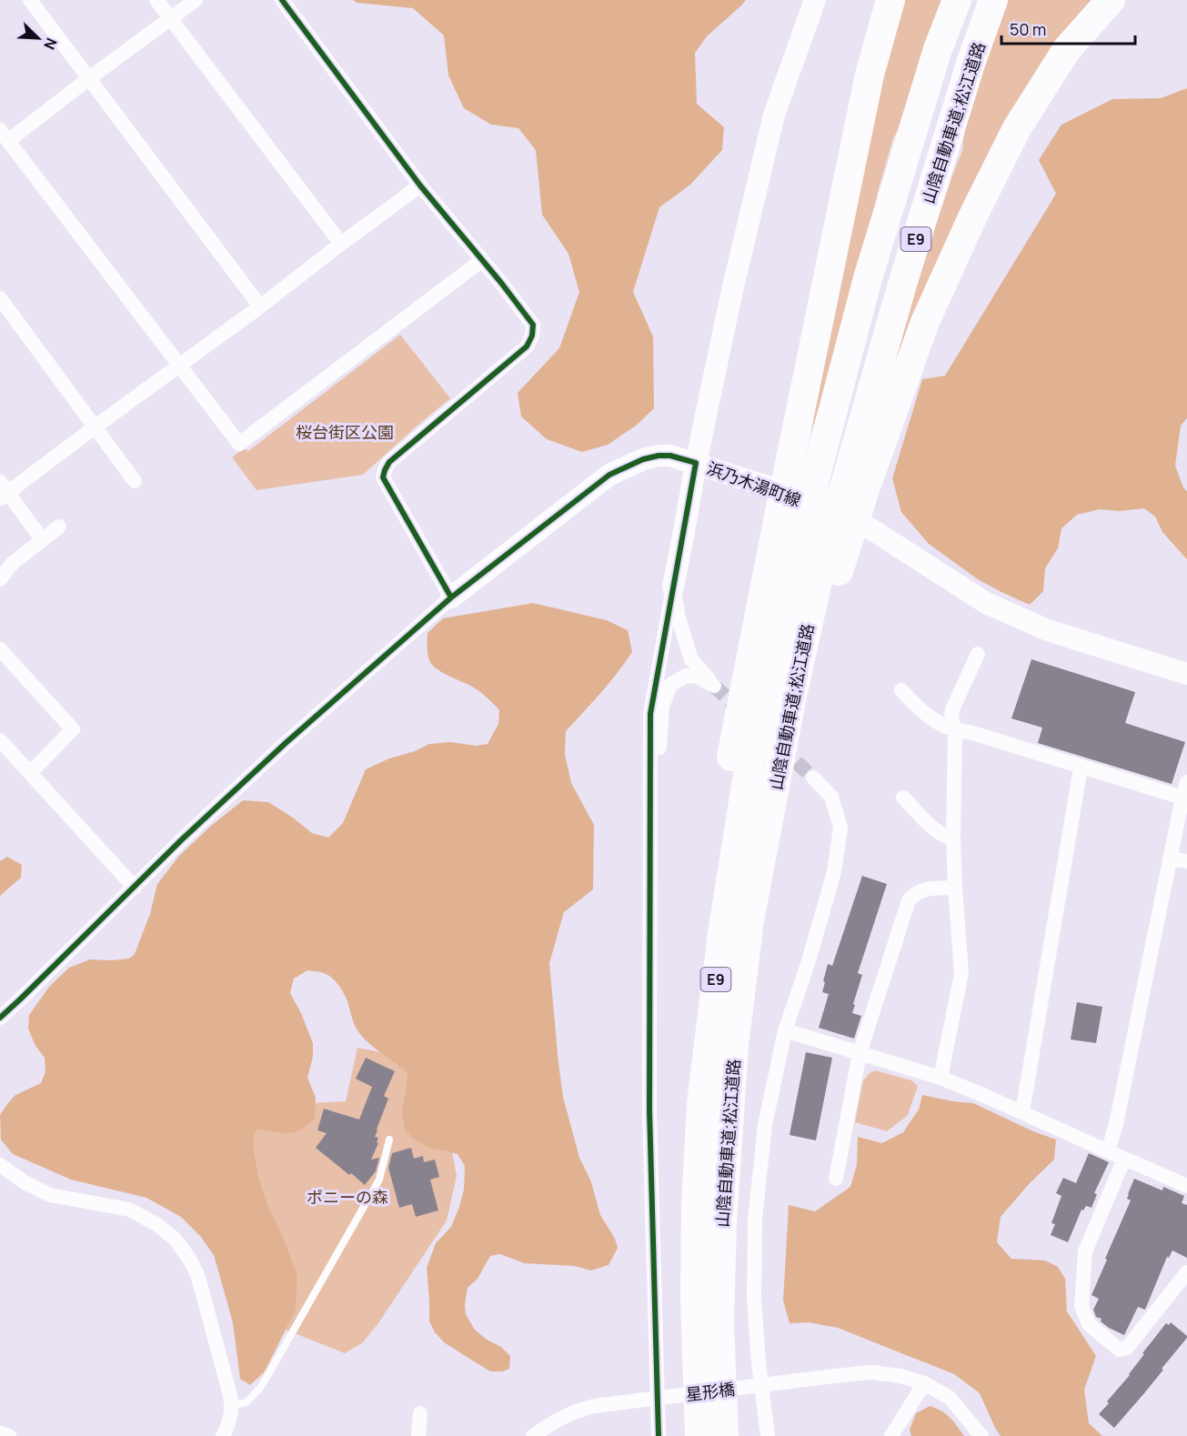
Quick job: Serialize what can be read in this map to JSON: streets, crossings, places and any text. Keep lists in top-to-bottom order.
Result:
{
  "streets": {
    "highway": ["山陰自動車道;松江道路", "E9"],
    "main road": ["浜乃木湯町線"],
    "street": ["星形橋"]
  },
  "parks": ["桜台街区公園", "ポニーの森"],
  "scale_bar": "50 m",
  "north": "bottom right"
}
